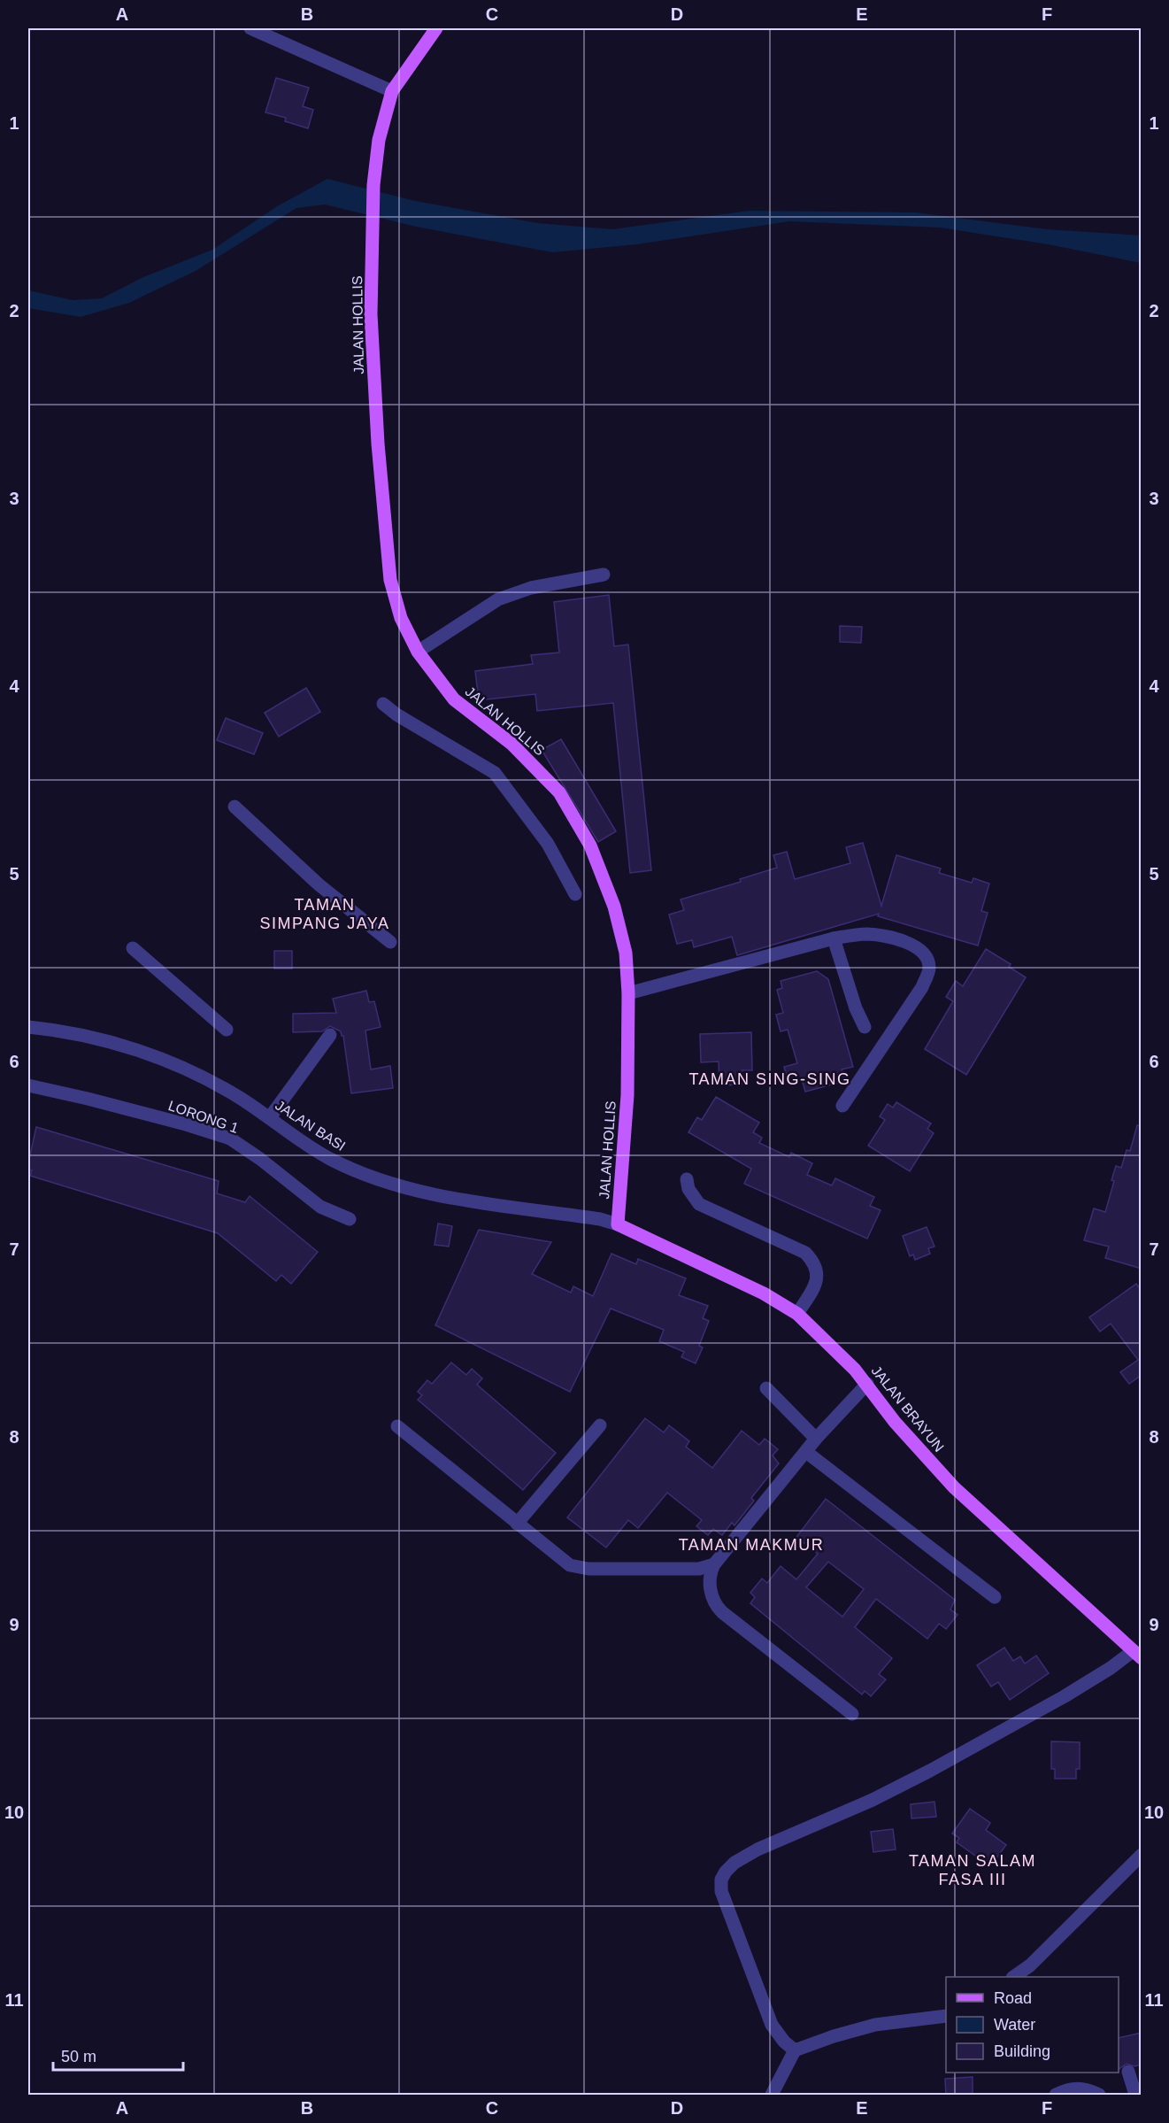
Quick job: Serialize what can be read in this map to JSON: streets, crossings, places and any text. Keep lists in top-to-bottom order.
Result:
{
  "streets": {
    "main road": ["JALAN HOLLIS", "JALAN BRAYUN"],
    "street": ["LORONG 1", "JALAN BASI"]
  },
  "crossings": [
    ["JALAN HOLLIS", "JALAN BASI"],
    ["JALAN HOLLIS", "JALAN BRAYUN"],
    ["JALAN BASI", "JALAN BRAYUN"]
  ],
  "districts": [
    "TAMAN SIMPANG JAYA",
    "TAMAN SING-SING",
    "TAMAN MAKMUR",
    "TAMAN SALAM FASA III"
  ],
  "legend": ["Road", "Water", "Building"],
  "scale_bar": "50 m",
  "grid": {
    "columns": [
      "A",
      "B",
      "C",
      "D",
      "E",
      "F"
    ],
    "rows": [
      "1",
      "2",
      "3",
      "4",
      "5",
      "6",
      "7",
      "8",
      "9",
      "10",
      "11"
    ]
  }
}
